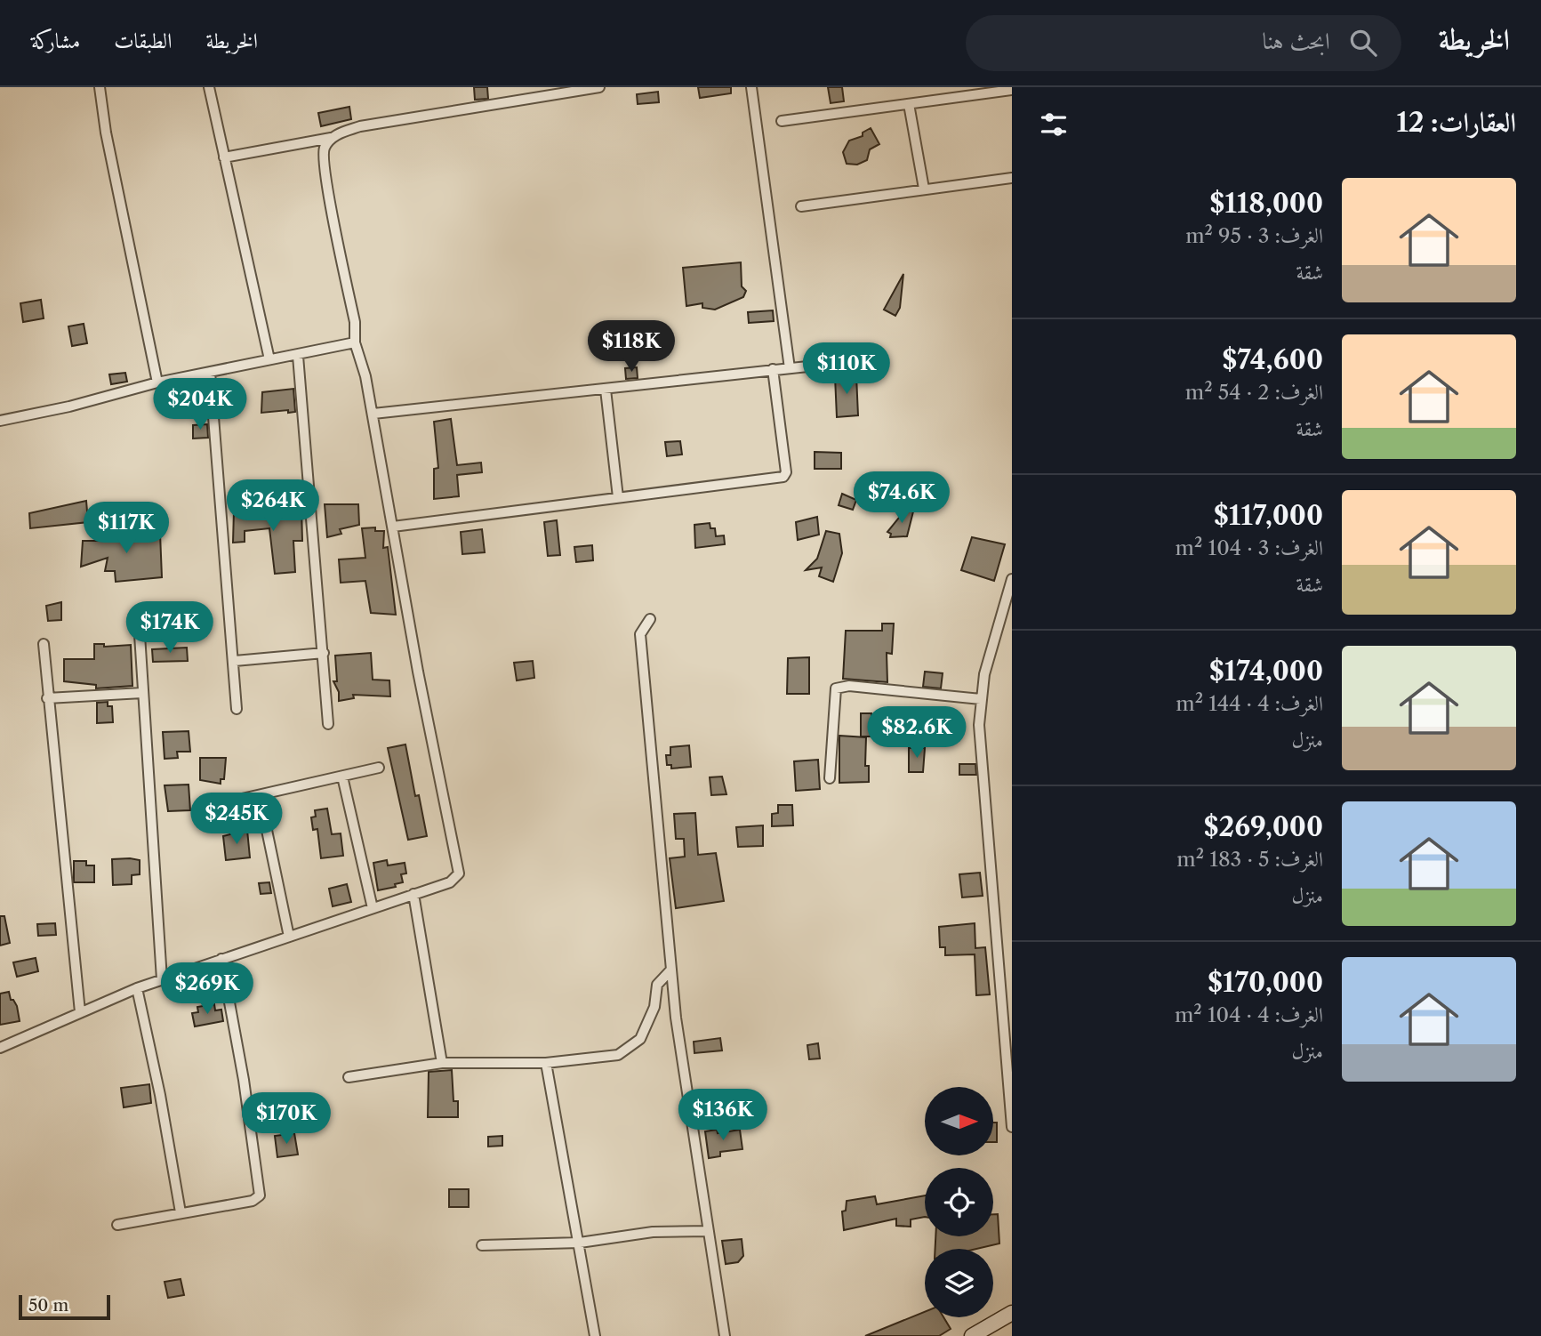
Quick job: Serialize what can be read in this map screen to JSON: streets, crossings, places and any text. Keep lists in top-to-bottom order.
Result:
{
  "scale_bar": "50 m",
  "north": "right",
  "page": {
    "header": "الخريطة",
    "search": "ابحث هنا",
    "nav": ["الخريطة", "الطبقات", "مشاركة"],
    "heading": "العقارات: 12",
    "list": [
      {
        "name": "$118,000",
        "note": "الغرف: 3 · 95 m² · شقة"
      },
      {
        "name": "$74,600",
        "note": "الغرف: 2 · 54 m² · شقة"
      },
      {
        "name": "$117,000",
        "note": "الغرف: 3 · 104 m² · شقة"
      },
      {
        "name": "$174,000",
        "note": "الغرف: 4 · 144 m² · منزل"
      },
      {
        "name": "$269,000",
        "note": "الغرف: 5 · 183 m² · منزل"
      },
      {
        "name": "$170,000",
        "note": "الغرف: 4 · 104 m² · منزل"
      }
    ],
    "price": [
      "$118K",
      "$110K",
      "$204K",
      "$74.6K",
      "$264K",
      "$117K",
      "$174K",
      "$82.6K",
      "$245K",
      "$269K",
      "$136K",
      "$170K"
    ],
    "scale": "50 m"
  }
}
